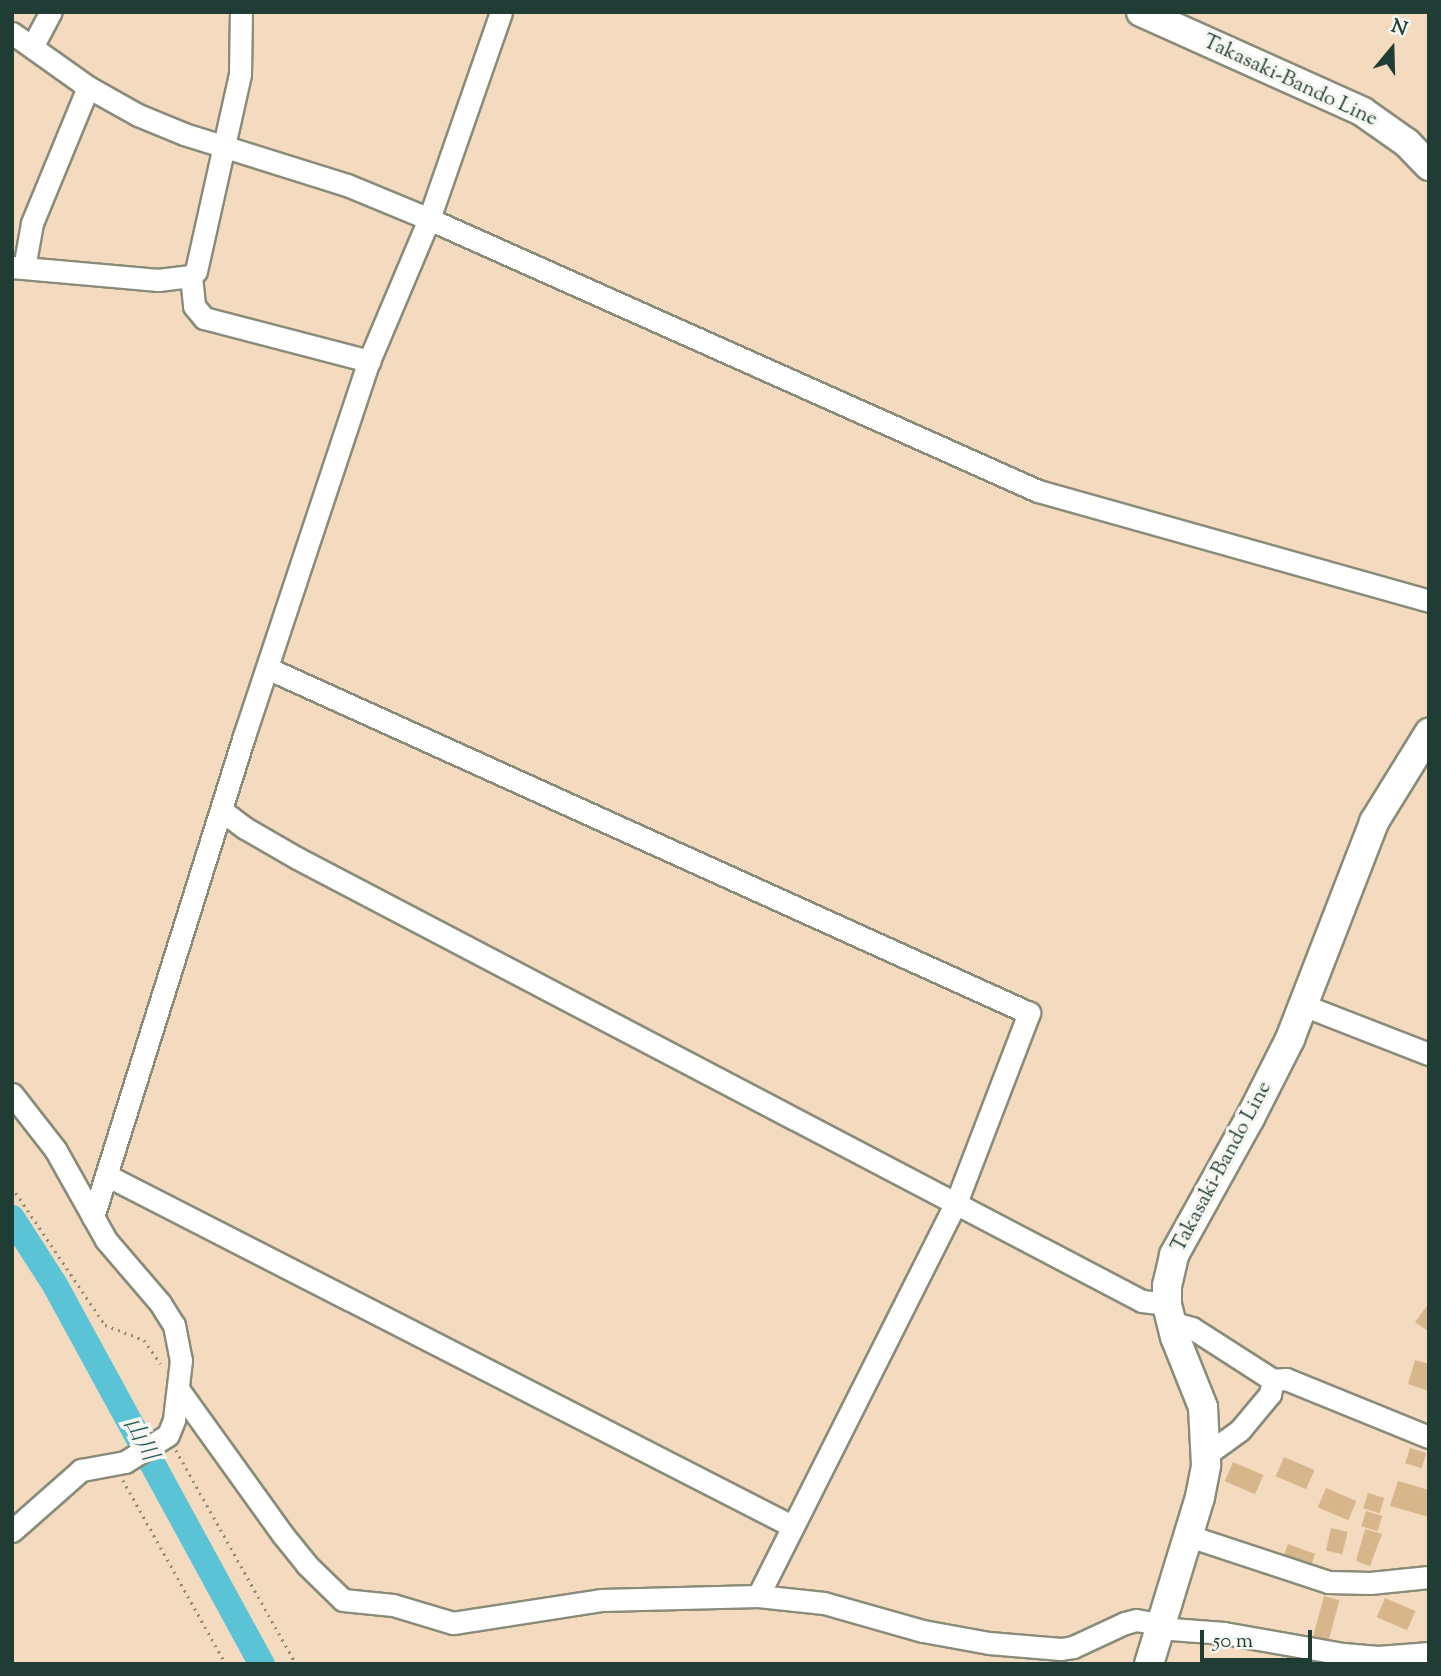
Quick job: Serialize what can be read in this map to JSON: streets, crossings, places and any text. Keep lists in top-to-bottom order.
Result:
{
  "streets": {
    "main road": ["Takasaki-Bando Line"]
  },
  "water": ["山川"],
  "scale_bar": "50 m",
  "north": "top"
}
